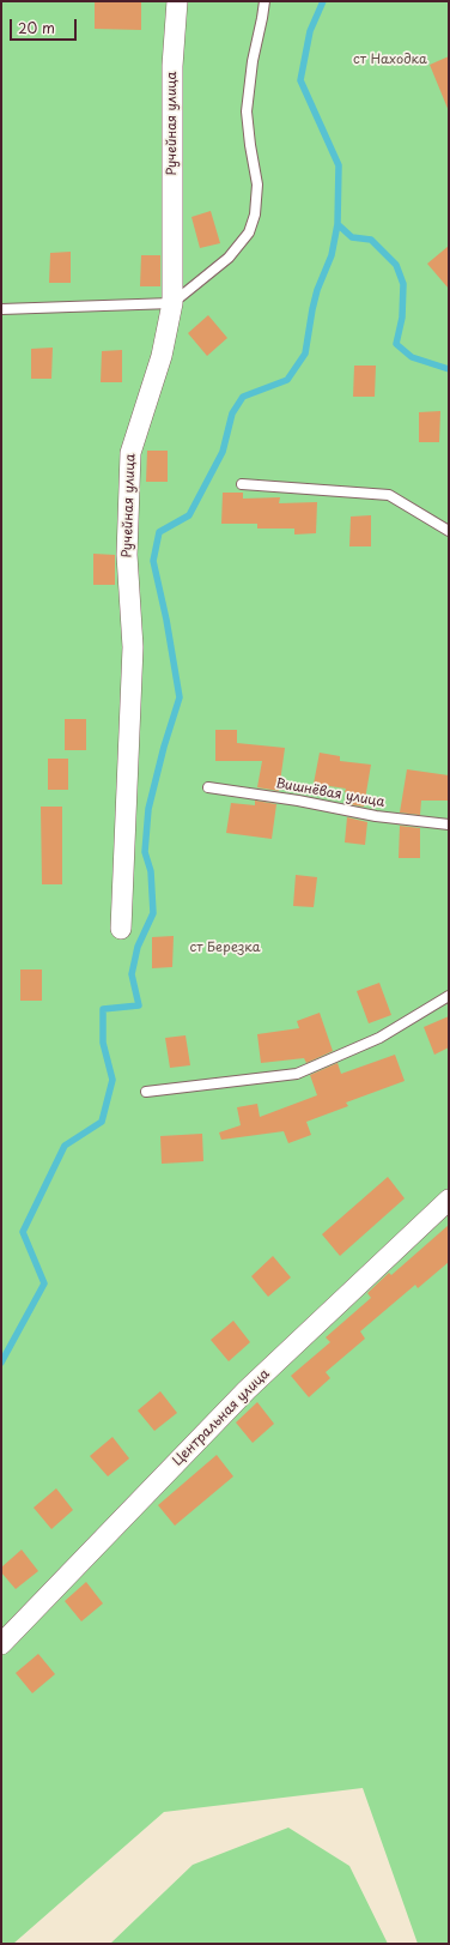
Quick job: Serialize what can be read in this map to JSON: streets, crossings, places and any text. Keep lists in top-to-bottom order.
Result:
{
  "streets": {
    "street": ["Ручейная улица", "Центральная улица"],
    "lane": ["Вишнёвая улица"]
  },
  "parks": ["ст Находка", "ст Березка"],
  "scale_bar": "20 m"
}
